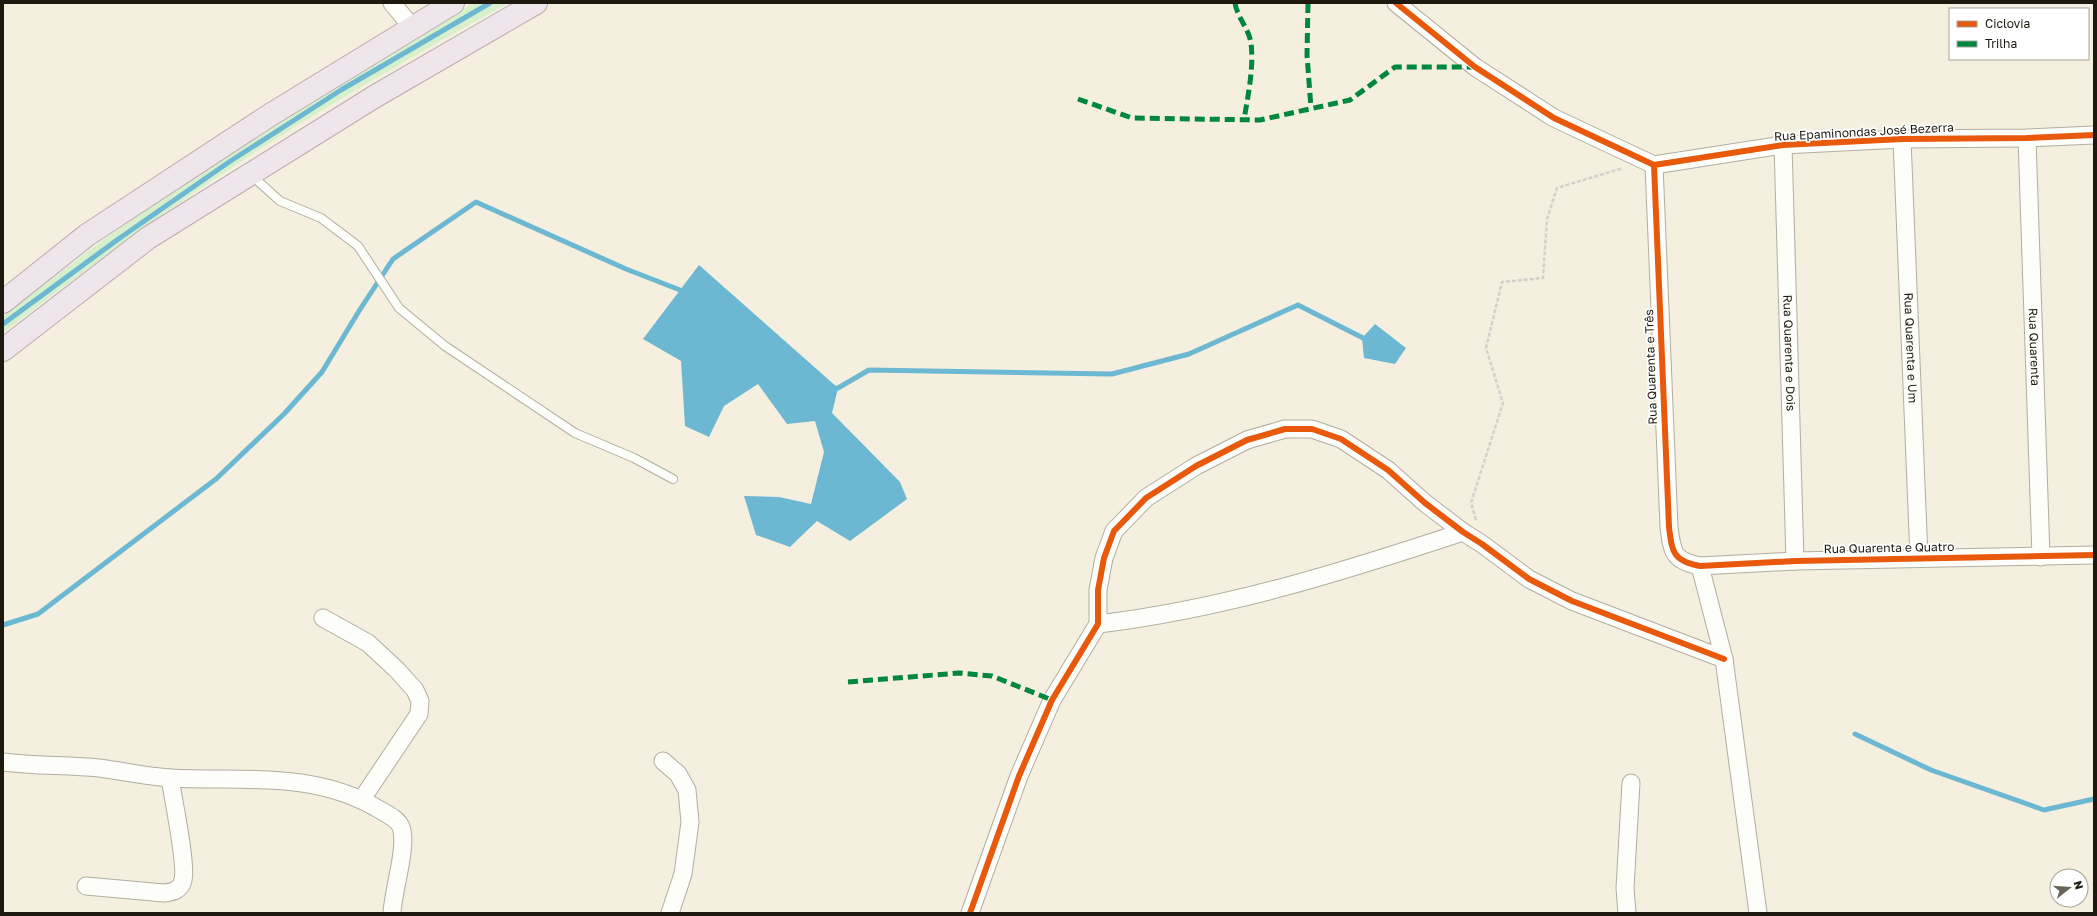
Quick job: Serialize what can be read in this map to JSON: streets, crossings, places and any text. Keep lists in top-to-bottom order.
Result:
{
  "streets": {
    "street": [
      "Rua Epaminondas José Bezerra",
      "Rua Quarenta",
      "Rua Quarenta e Um",
      "Rua Quarenta e Dois",
      "Rua Quarenta e Três",
      "Rua Quarenta e Quatro"
    ]
  },
  "crossings": [
    ["Rua Epaminondas José Bezerra", "Rua Quarenta"],
    ["Rua Epaminondas José Bezerra", "Rua Quarenta e Um"],
    ["Rua Epaminondas José Bezerra", "Rua Quarenta e Dois"],
    ["Rua Epaminondas José Bezerra", "Rua Quarenta e Três"],
    ["Rua Quarenta", "Rua Quarenta e Quatro"],
    ["Rua Quarenta e Um", "Rua Quarenta e Quatro"],
    ["Rua Quarenta e Dois", "Rua Quarenta e Quatro"],
    ["Rua Quarenta e Três", "Rua Quarenta e Quatro"]
  ],
  "legend": ["Ciclovia", "Trilha"],
  "north": "right"
}
